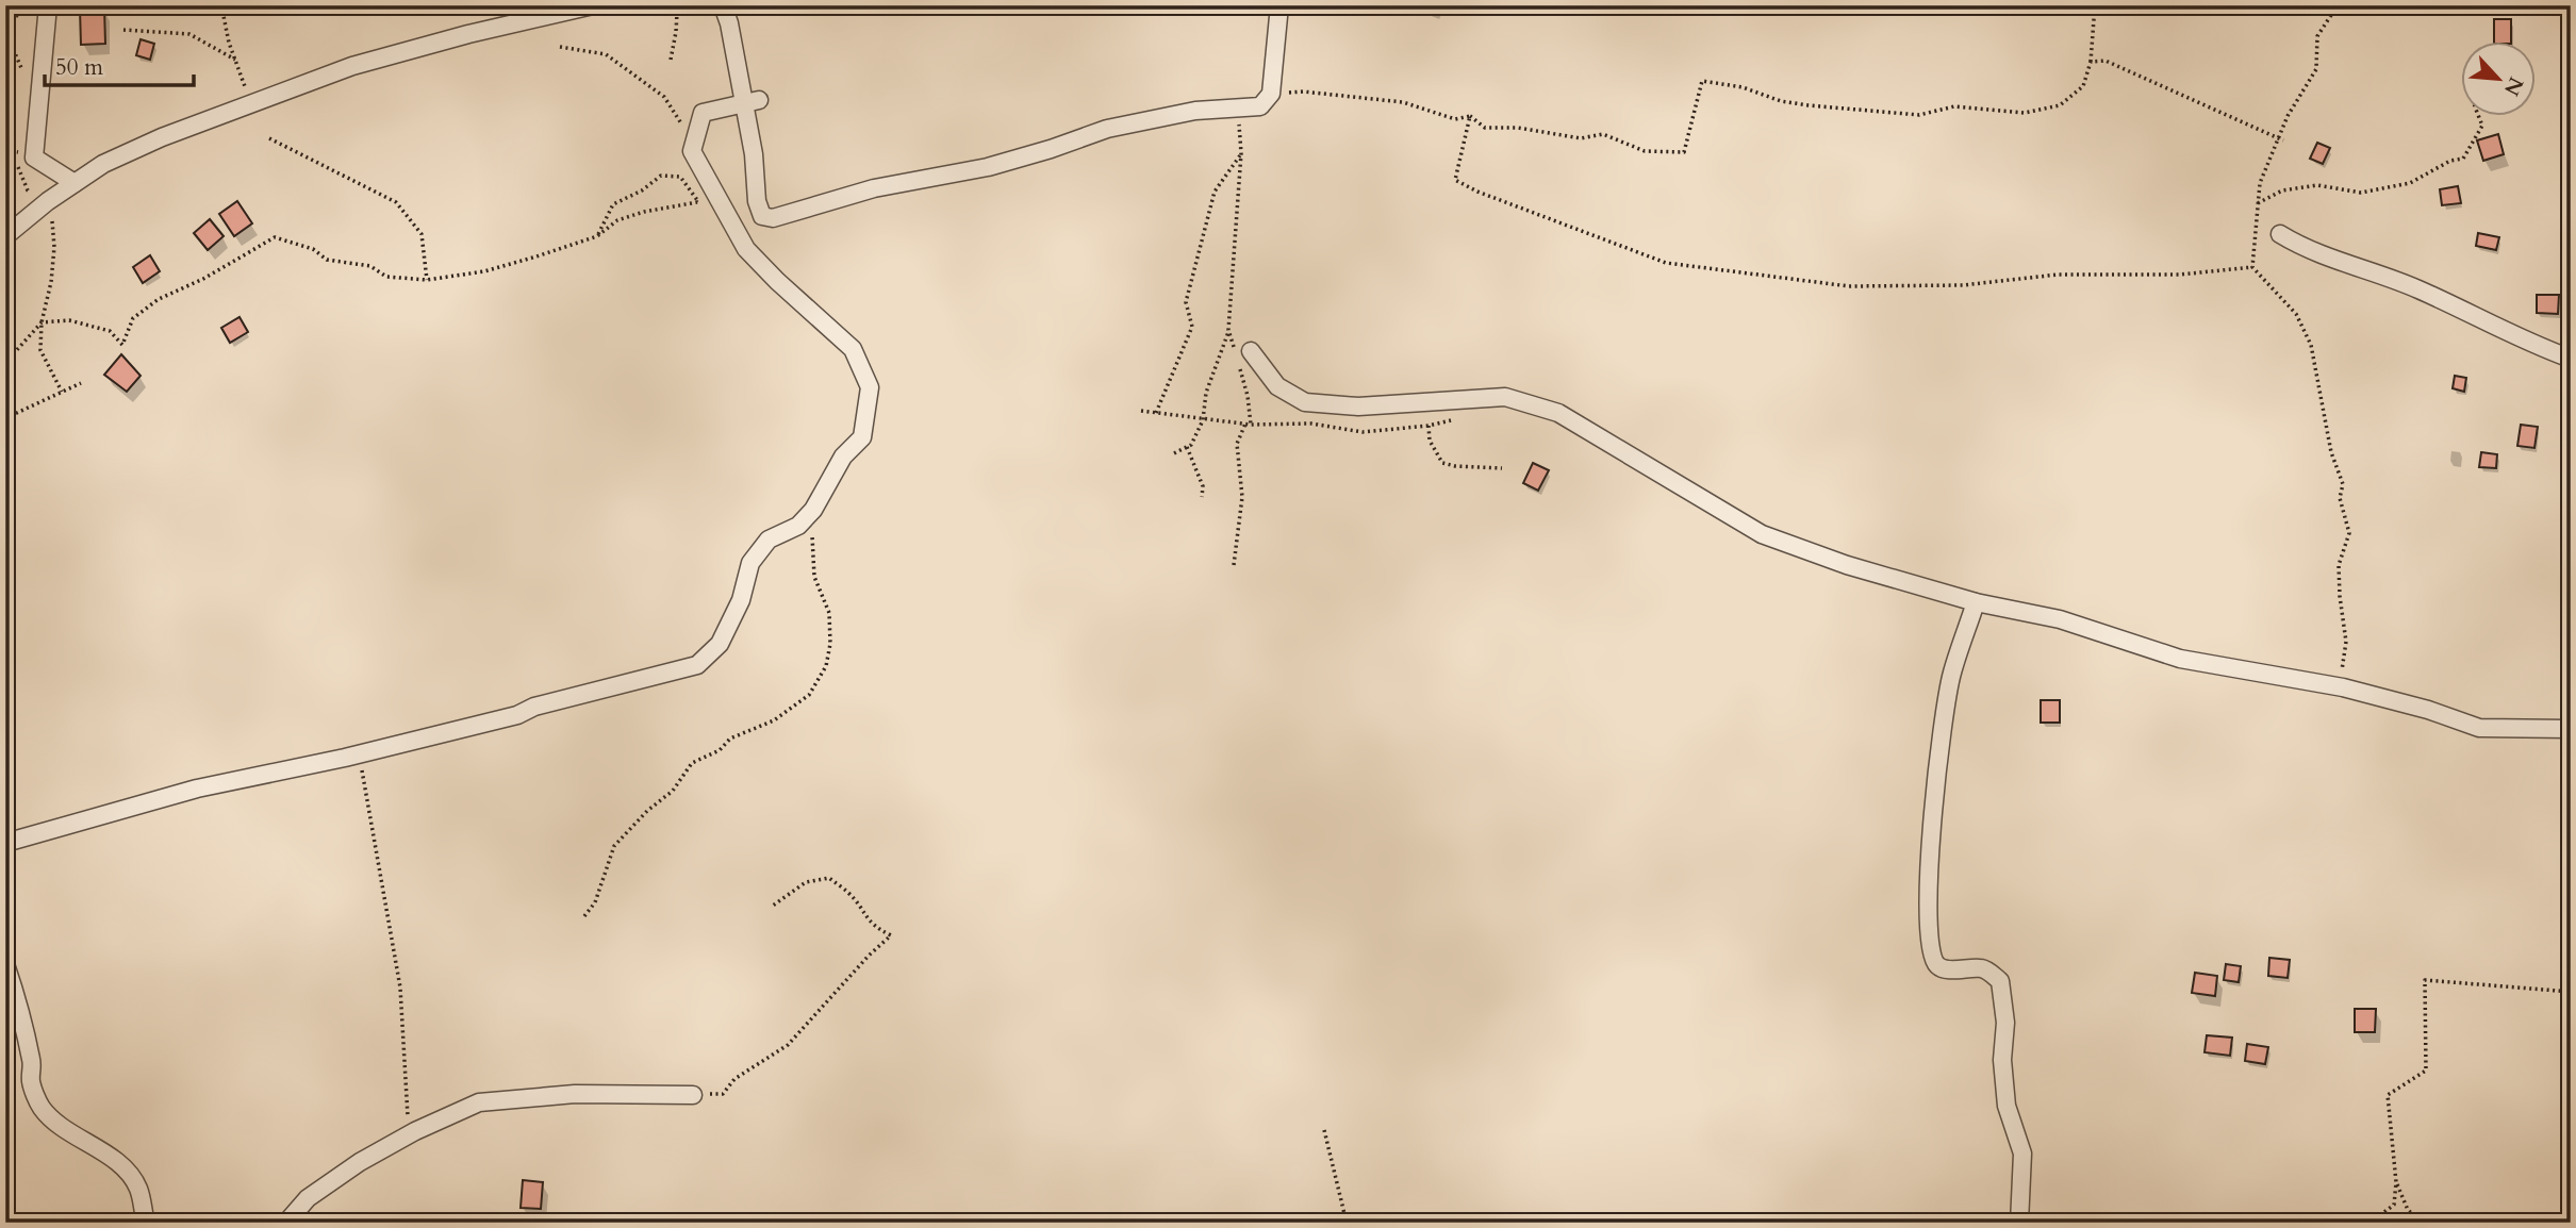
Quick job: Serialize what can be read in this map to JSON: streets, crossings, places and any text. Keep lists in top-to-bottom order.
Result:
{
  "scale_bar": "50 m",
  "north": "bottom right"
}
